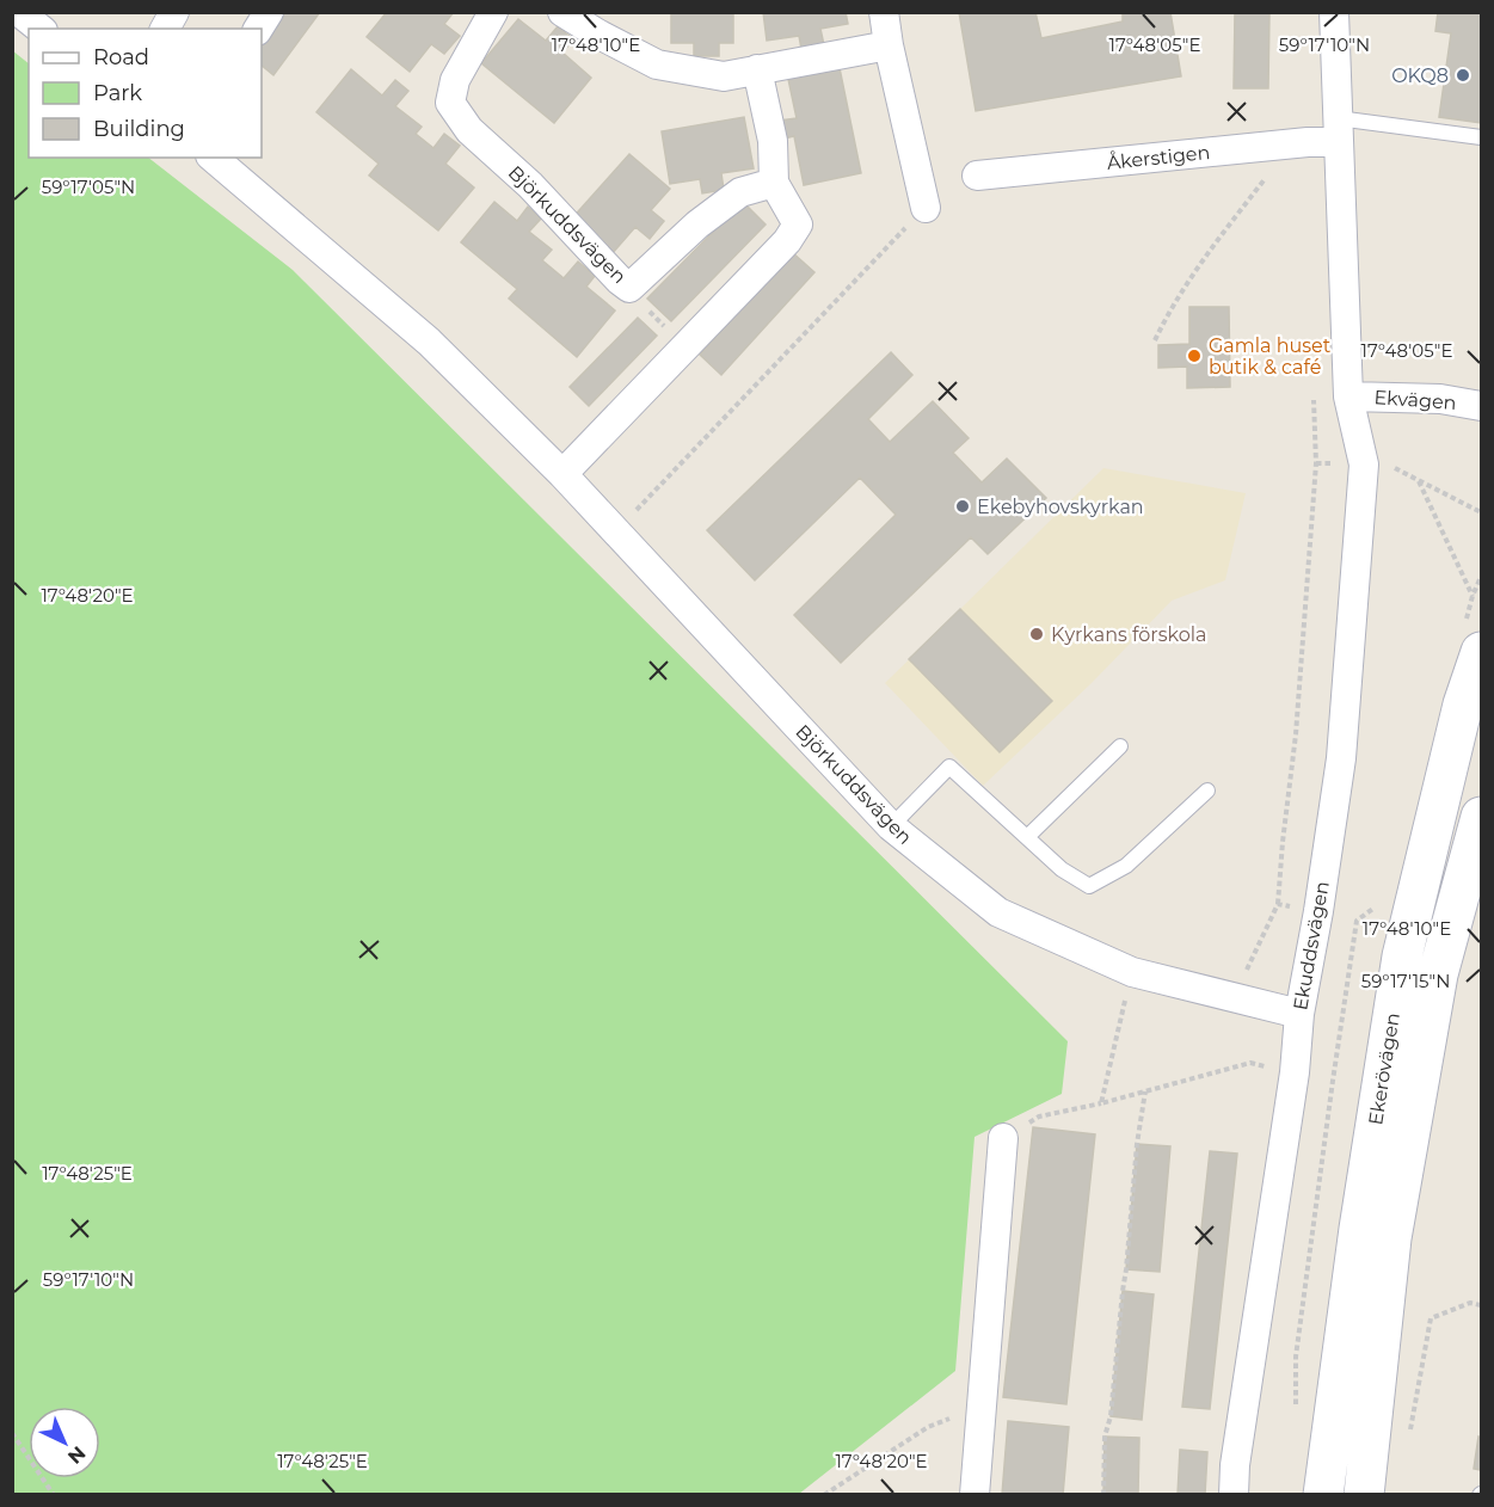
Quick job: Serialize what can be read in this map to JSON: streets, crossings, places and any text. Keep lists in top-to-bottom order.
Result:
{
  "streets": {
    "main road": ["Ekerövägen"],
    "street": [
      "Åkerstigen",
      "Björkuddsvägen",
      "Ekvägen",
      "Ekuddsvägen"
    ]
  },
  "crossings": [
    ["Björkuddsvägen", "Ekuddsvägen"],
    ["Ekvägen", "Ekuddsvägen"]
  ],
  "places": [
    "OKQ8",
    "Gamla huset butik & café",
    "Ekebyhovskyrkan",
    "Kyrkans förskola"
  ],
  "legend": ["Road", "Park", "Building"],
  "north": "bottom right",
  "coordinates": [
    "59°17'10\"N",
    "17°48'10\"E",
    "17°48'05\"E",
    "59°17'05\"N",
    "17°48'20\"E",
    "59°17'15\"N",
    "17°48'25\"E"
  ]
}
